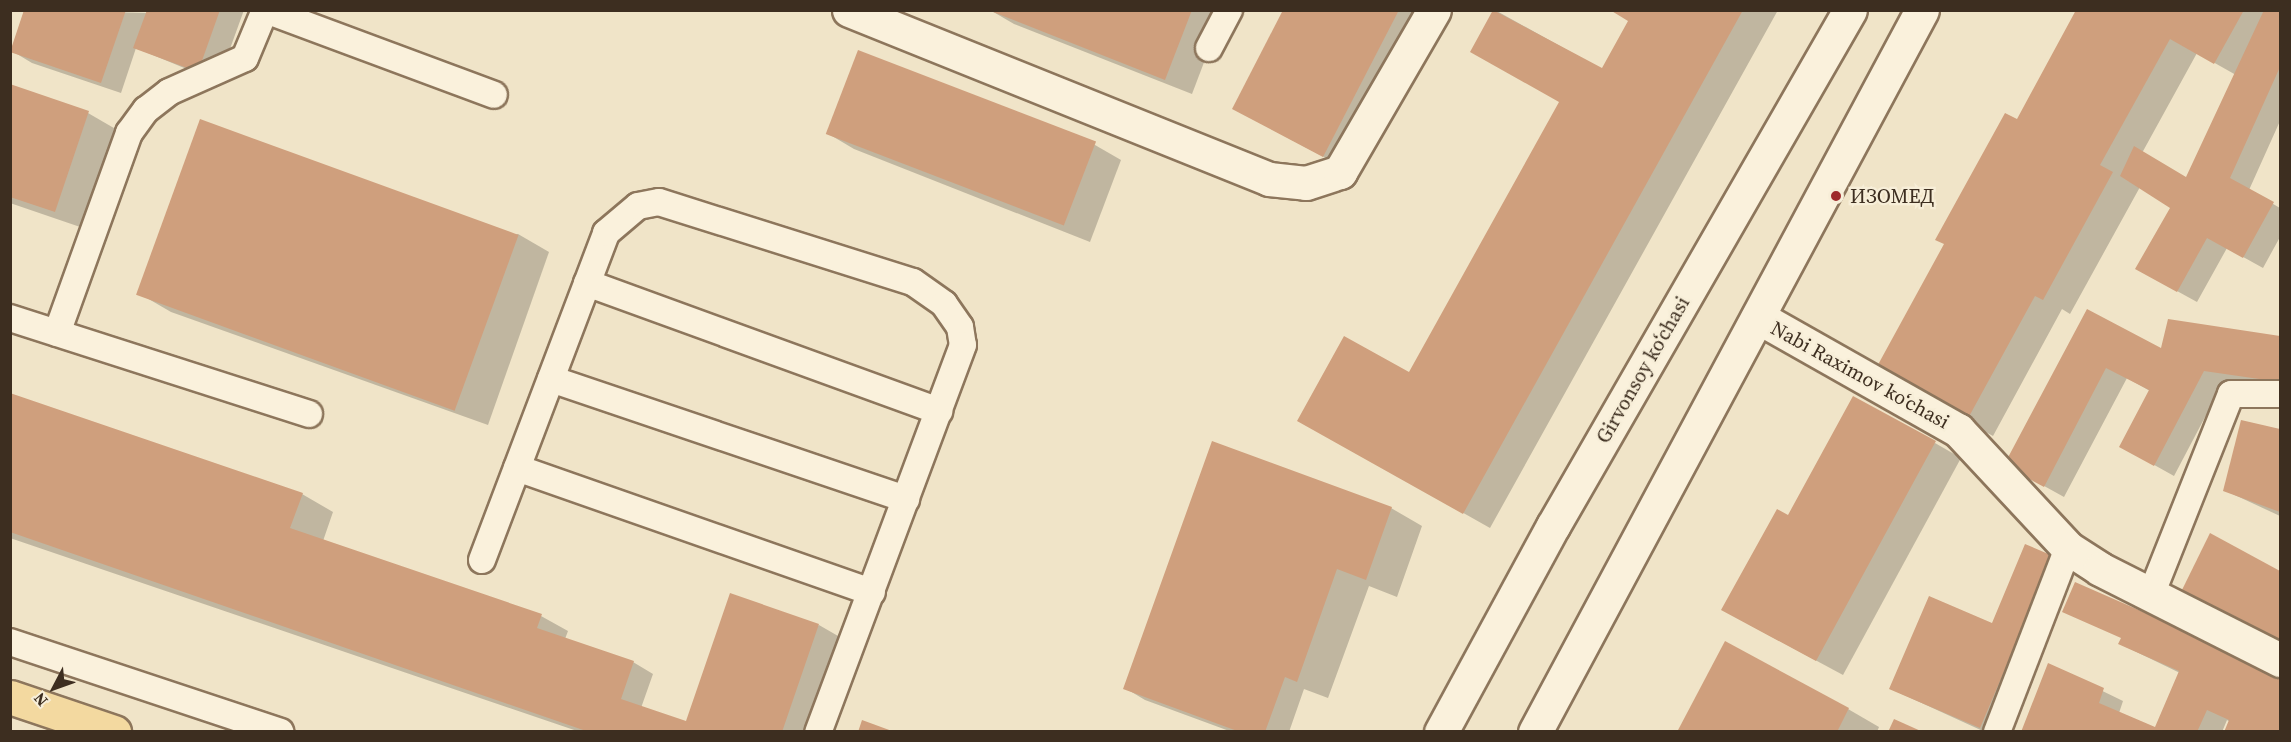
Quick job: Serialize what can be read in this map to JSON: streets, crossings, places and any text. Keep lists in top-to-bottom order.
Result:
{
  "streets": {
    "main road": ["Girvonsoy koʻchasi", "Nabi Raximov koʻchasi"]
  },
  "places": ["ИЗОМЕД"],
  "north": "bottom left"
}
